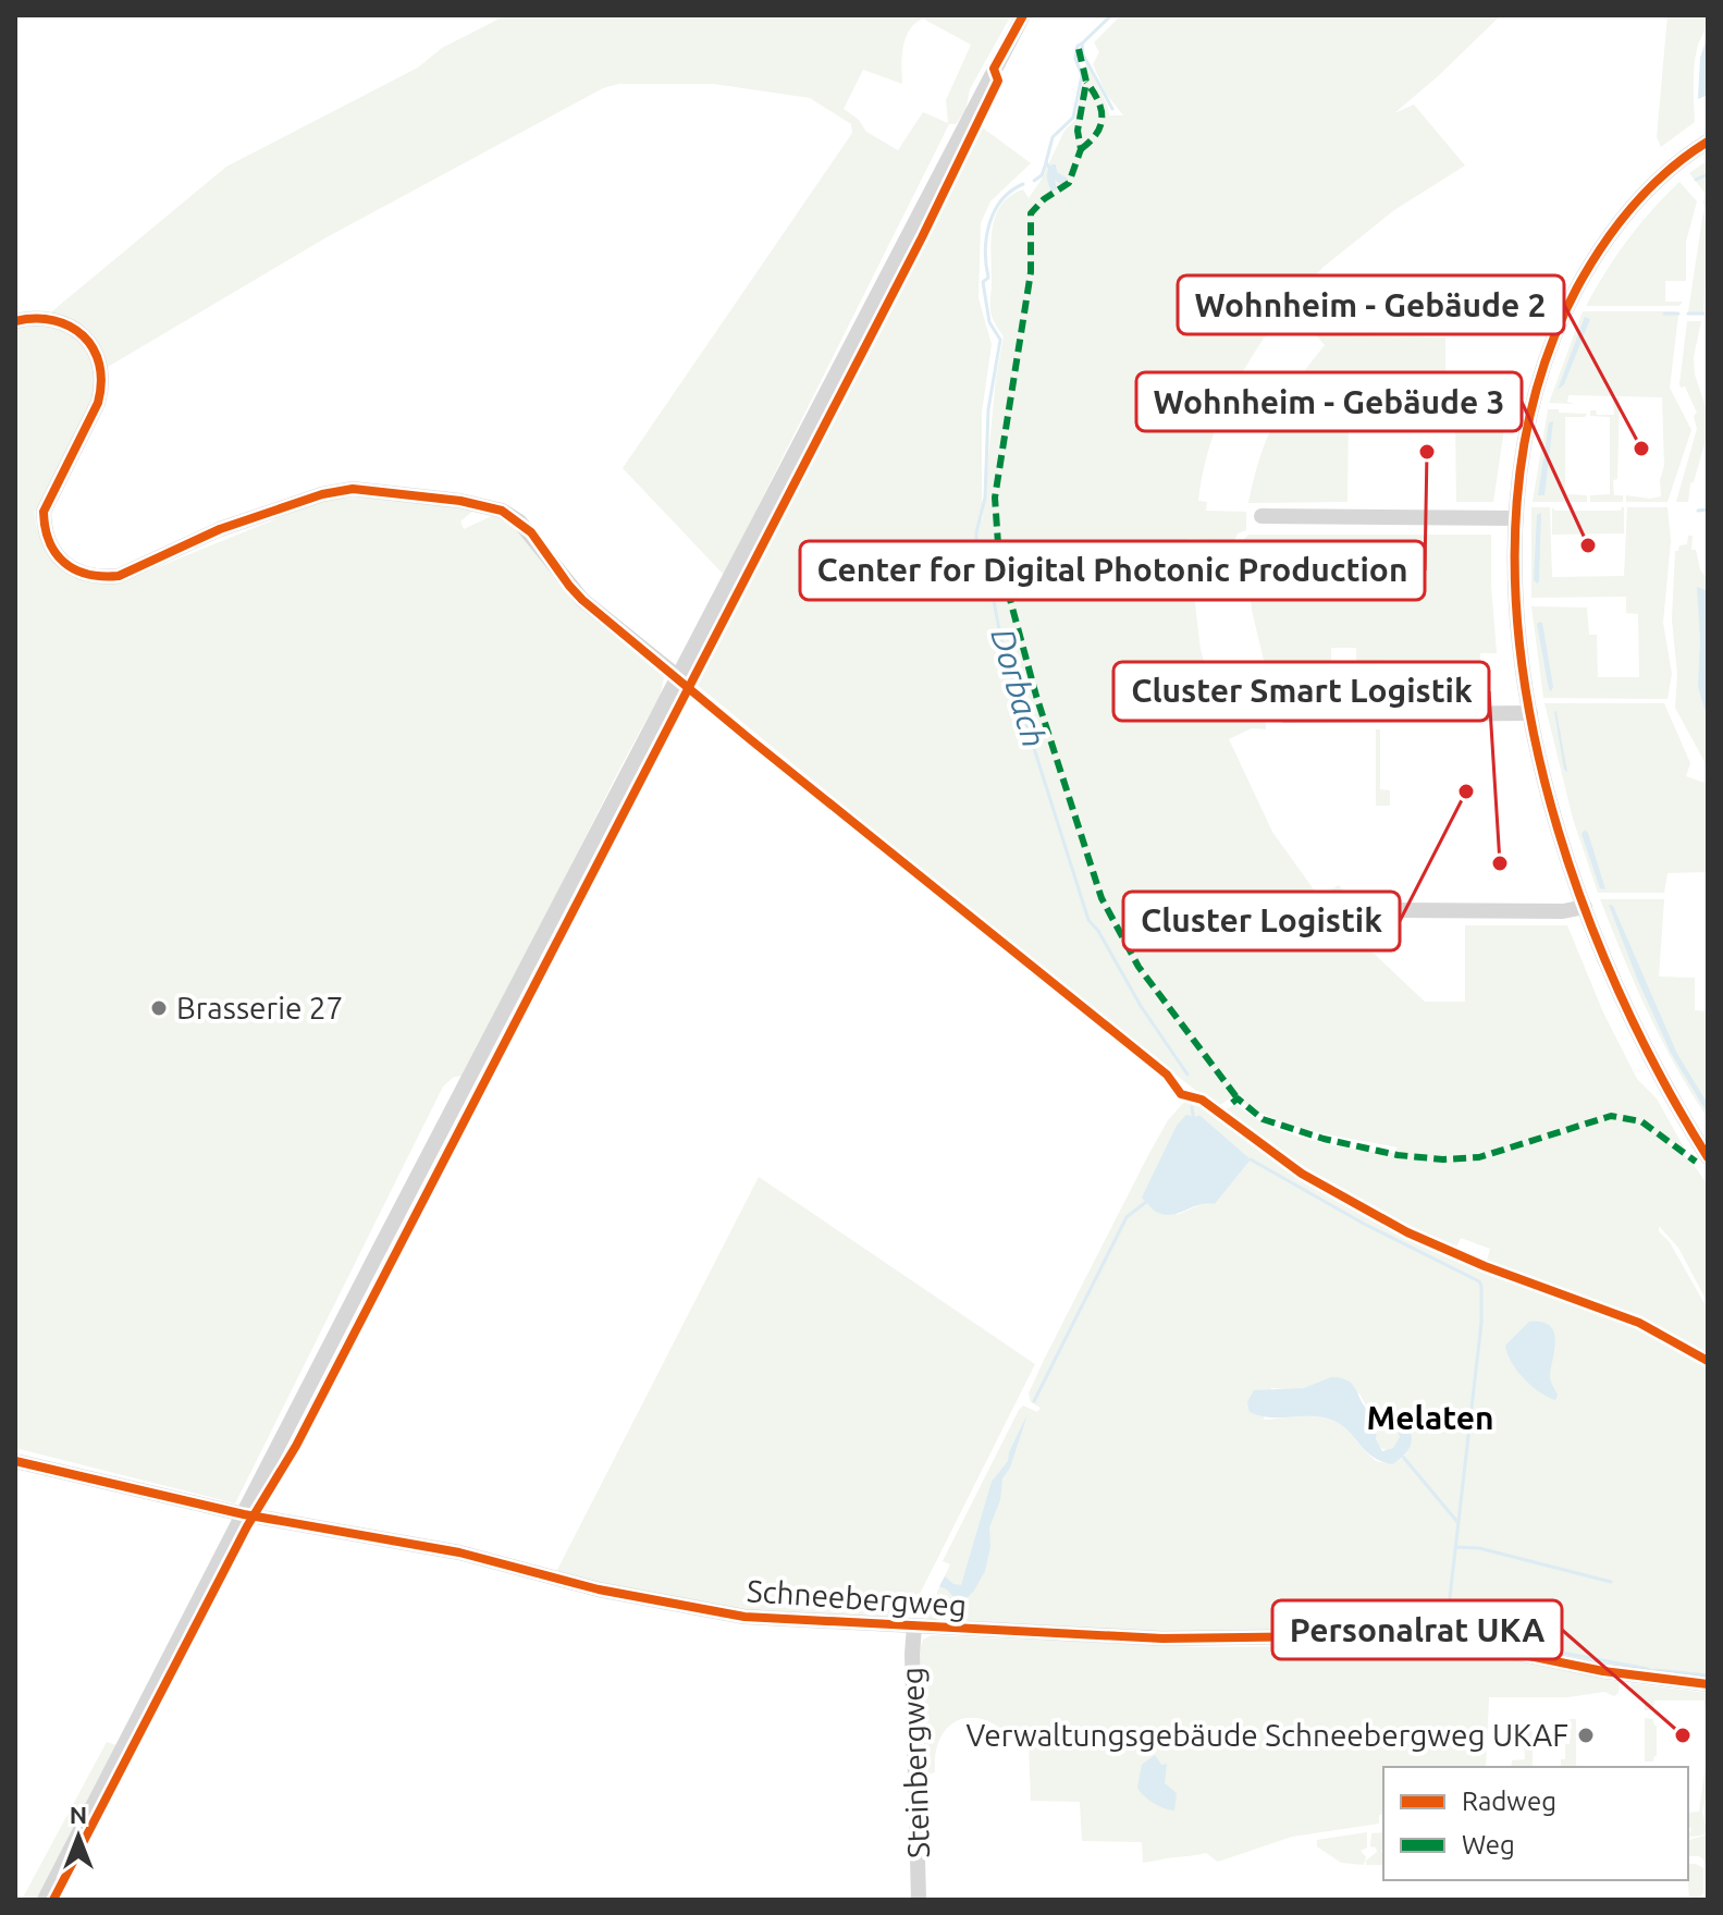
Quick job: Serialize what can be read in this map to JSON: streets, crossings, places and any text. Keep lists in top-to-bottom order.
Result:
{
  "streets": {
    "street": ["Schneebergweg", "Steinbergweg"]
  },
  "crossings": [
    ["Schneebergweg", "Steinbergweg"]
  ],
  "districts": ["Melaten"],
  "water": ["Dorbach"],
  "places": [
    "Wohnheim - Gebäude 2",
    "Center for Digital Photonic Production",
    "Wohnheim - Gebäude 3",
    "Cluster Logistik",
    "Cluster Smart Logistik",
    "Brasserie 27",
    "Verwaltungsgebäude Schneebergweg UKAF",
    "Personalrat UKA"
  ],
  "legend": ["Radweg", "Weg"],
  "north": "top"
}
